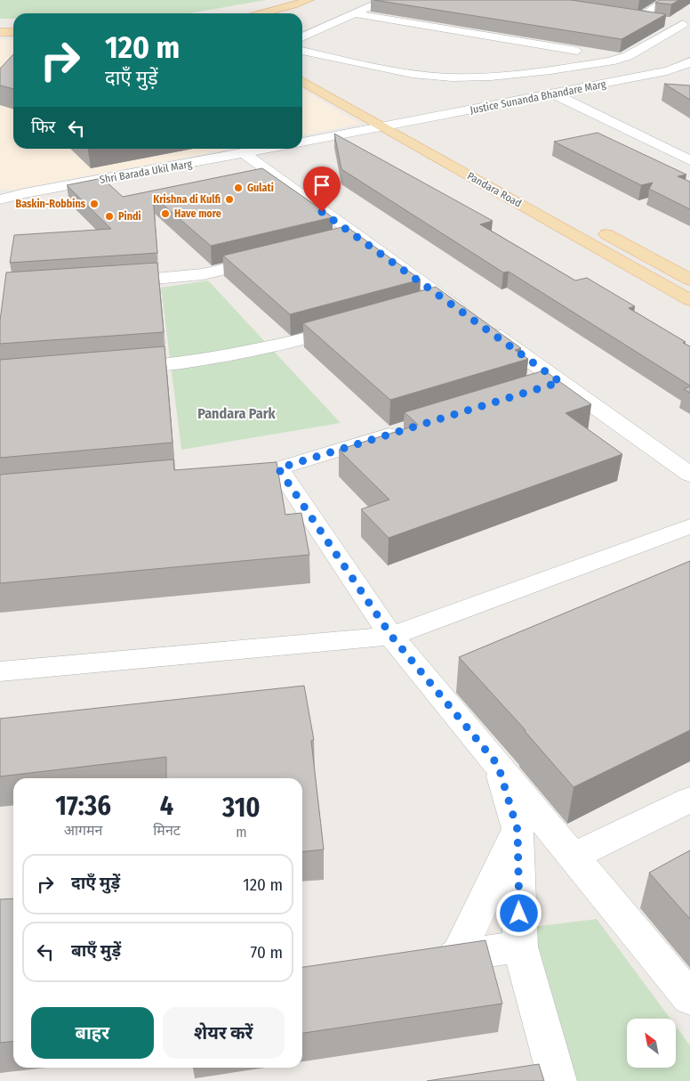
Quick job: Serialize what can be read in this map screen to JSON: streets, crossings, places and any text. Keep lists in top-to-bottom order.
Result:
{
  "streets": {
    "main road": ["Pandara Road"],
    "street": ["Justice Sunanda Bhandare Marg", "Shri Barada Ukil Marg"]
  },
  "crossings": [
    ["Justice Sunanda Bhandare Marg", "Pandara Road"]
  ],
  "districts": ["Pandara Park"],
  "places": [
    "Gulati",
    "Krishna di Kulfi",
    "Baskin-Robbins",
    "Have more",
    "Pindi"
  ],
  "north": "top left",
  "page": {
    "turn": ["120 m", "दाएँ मुड़ें"],
    "then": "फिर",
    "eta": [
      "17:36",
      "आगमन",
      "4",
      "मिनट",
      "310",
      "m"
    ],
    "list": [
      {
        "name": "दाएँ मुड़ें",
        "value": "120 m"
      },
      {
        "name": "बाएँ मुड़ें",
        "value": "70 m"
      }
    ],
    "buttons": ["बाहर", "शेयर करें"]
  }
}
